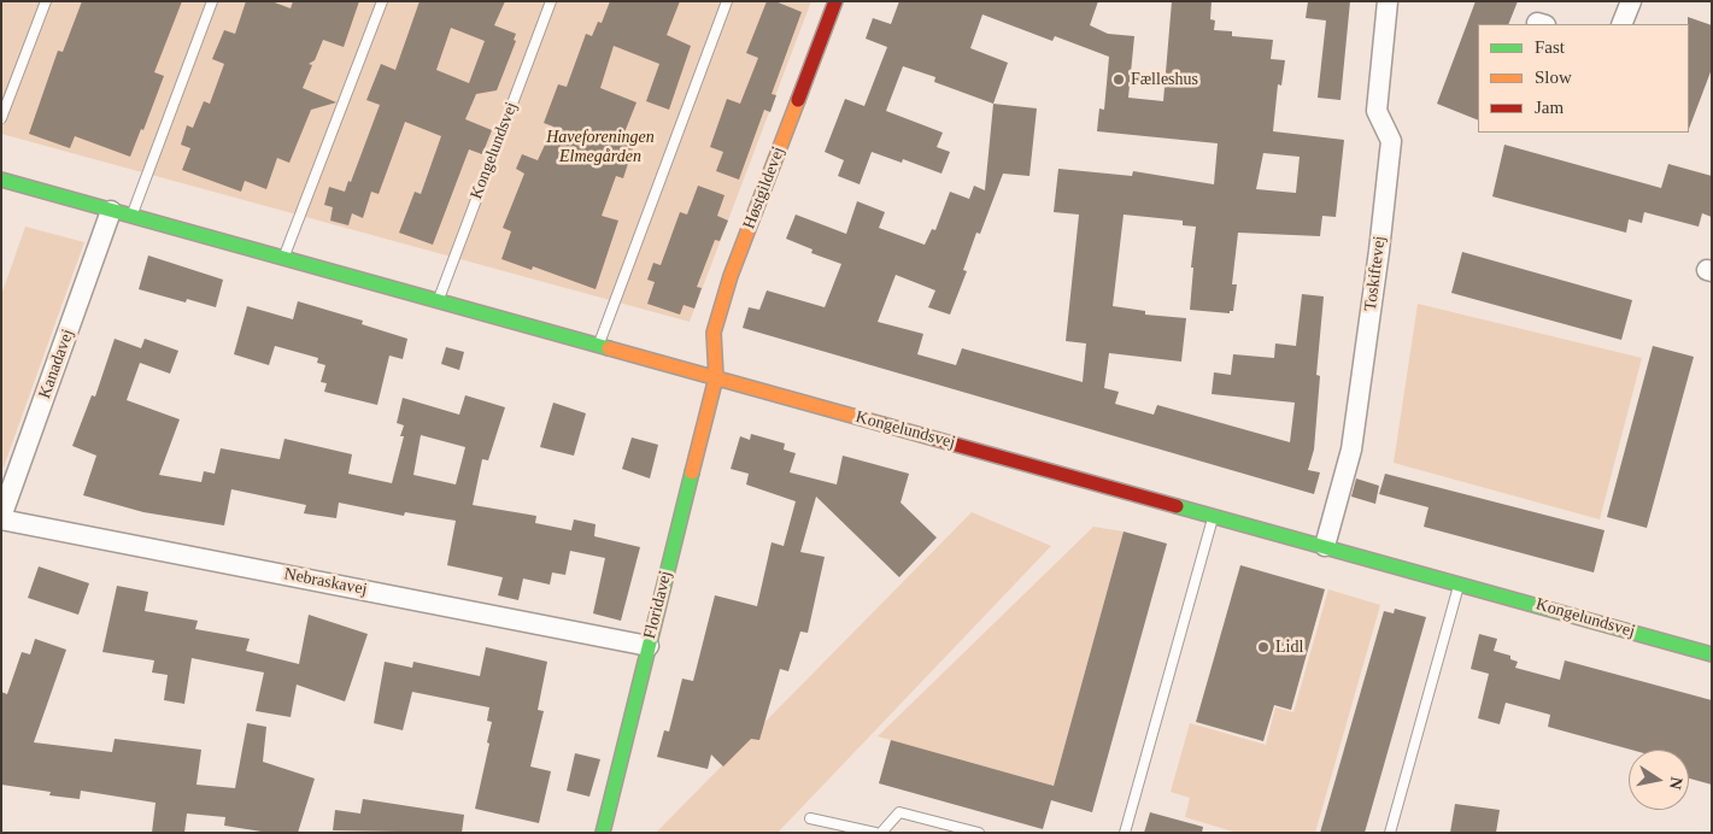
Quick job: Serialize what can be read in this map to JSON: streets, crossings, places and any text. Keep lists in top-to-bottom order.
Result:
{
  "streets": {
    "street": [
      "Kongelundsvej",
      "Høstgildevej",
      "Toskiftevej",
      "Kanadavej",
      "Nebraskavej",
      "Floridavej"
    ]
  },
  "crossings": [
    ["Kongelundsvej", "Høstgildevej"],
    ["Kongelundsvej", "Toskiftevej"],
    ["Kongelundsvej", "Kanadavej"],
    ["Kongelundsvej", "Floridavej"],
    ["Høstgildevej", "Floridavej"],
    ["Kanadavej", "Nebraskavej"],
    ["Nebraskavej", "Floridavej"]
  ],
  "parks": ["Haveforeningen Elmegården"],
  "places": ["Fælleshus", "Lidl"],
  "legend": ["Fast", "Slow", "Jam"],
  "north": "right"
}
